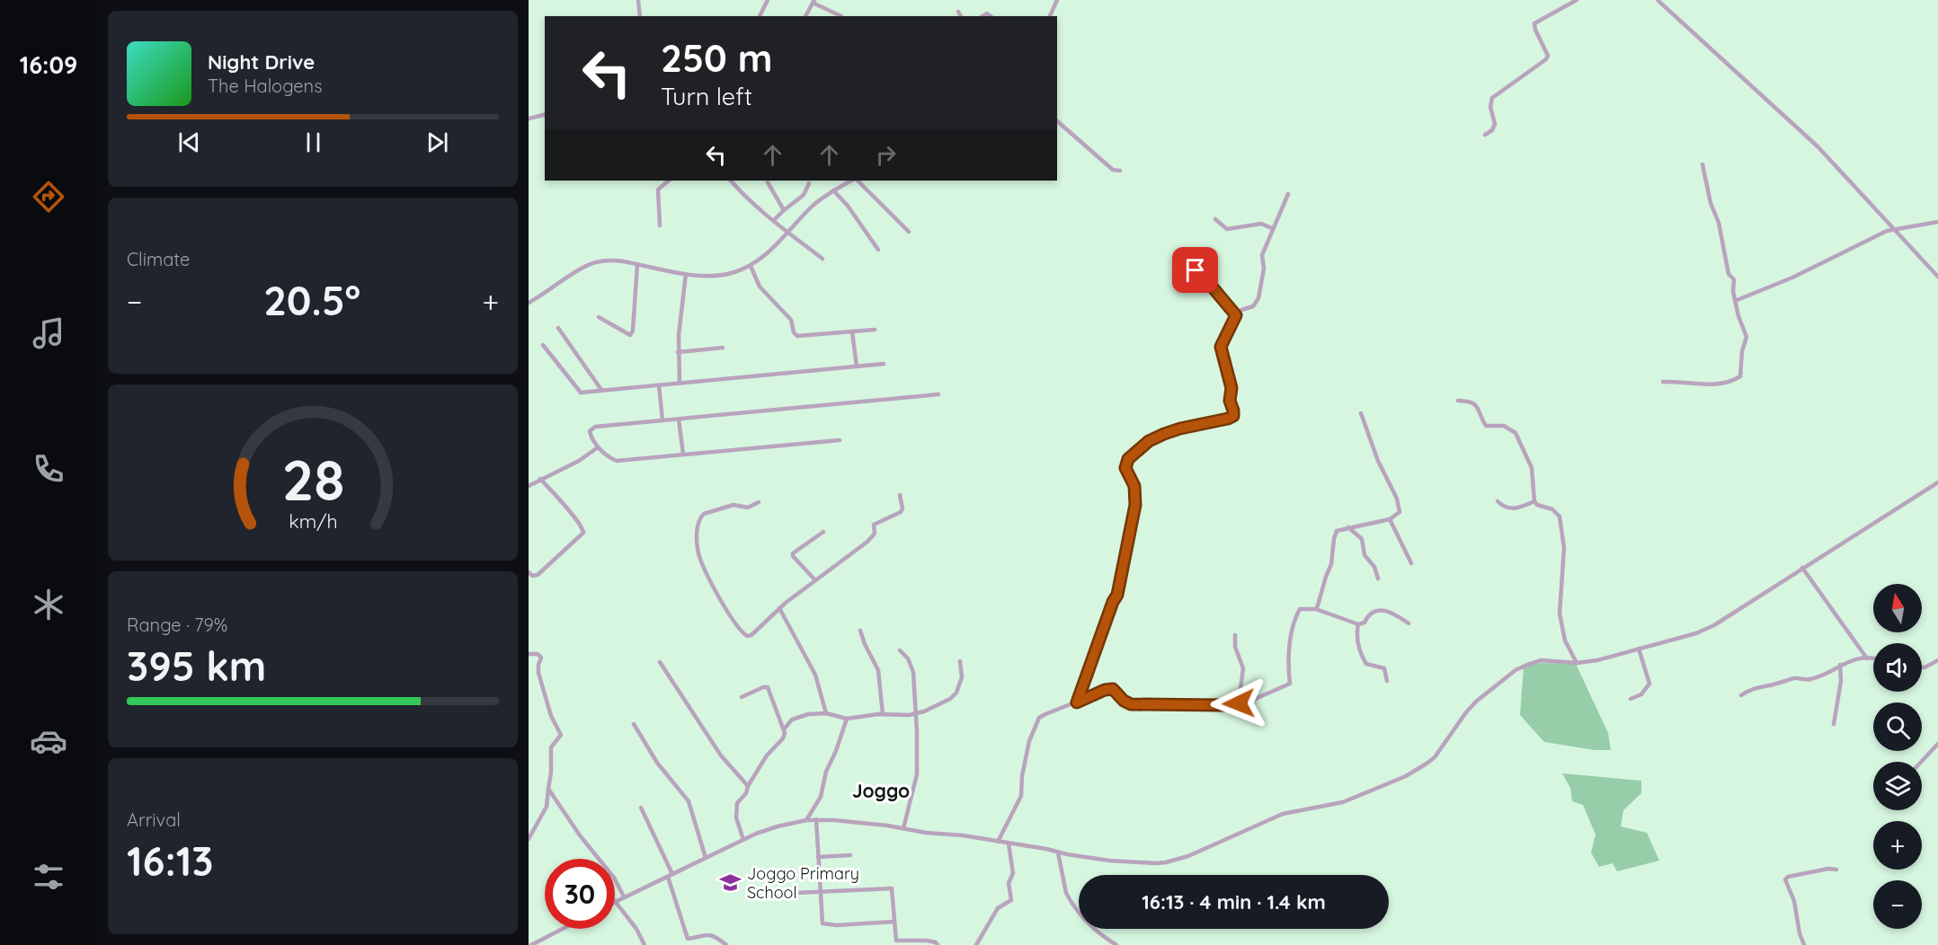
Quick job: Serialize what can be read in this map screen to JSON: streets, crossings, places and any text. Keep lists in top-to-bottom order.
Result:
{
  "districts": ["Joggo"],
  "places": {
    "school or university": ["Joggo Primary School"]
  },
  "north": "top",
  "page": {
    "tabs": "16:09",
    "turn": ["250 m", "Turn left"],
    "song": ["Night Drive", "The Halogens"],
    "tile": [
      "Climate",
      ["Range · 79%", "395 km"],
      ["Arrival", "16:13"]
    ],
    "heat": ["−", "20.5°", "+"],
    "map_buttons": ["+", "−"],
    "limit": "30",
    "trip": "16:13 · 4 min · 1.4 km",
    "gauge": ["28", "km/h"]
  }
}
